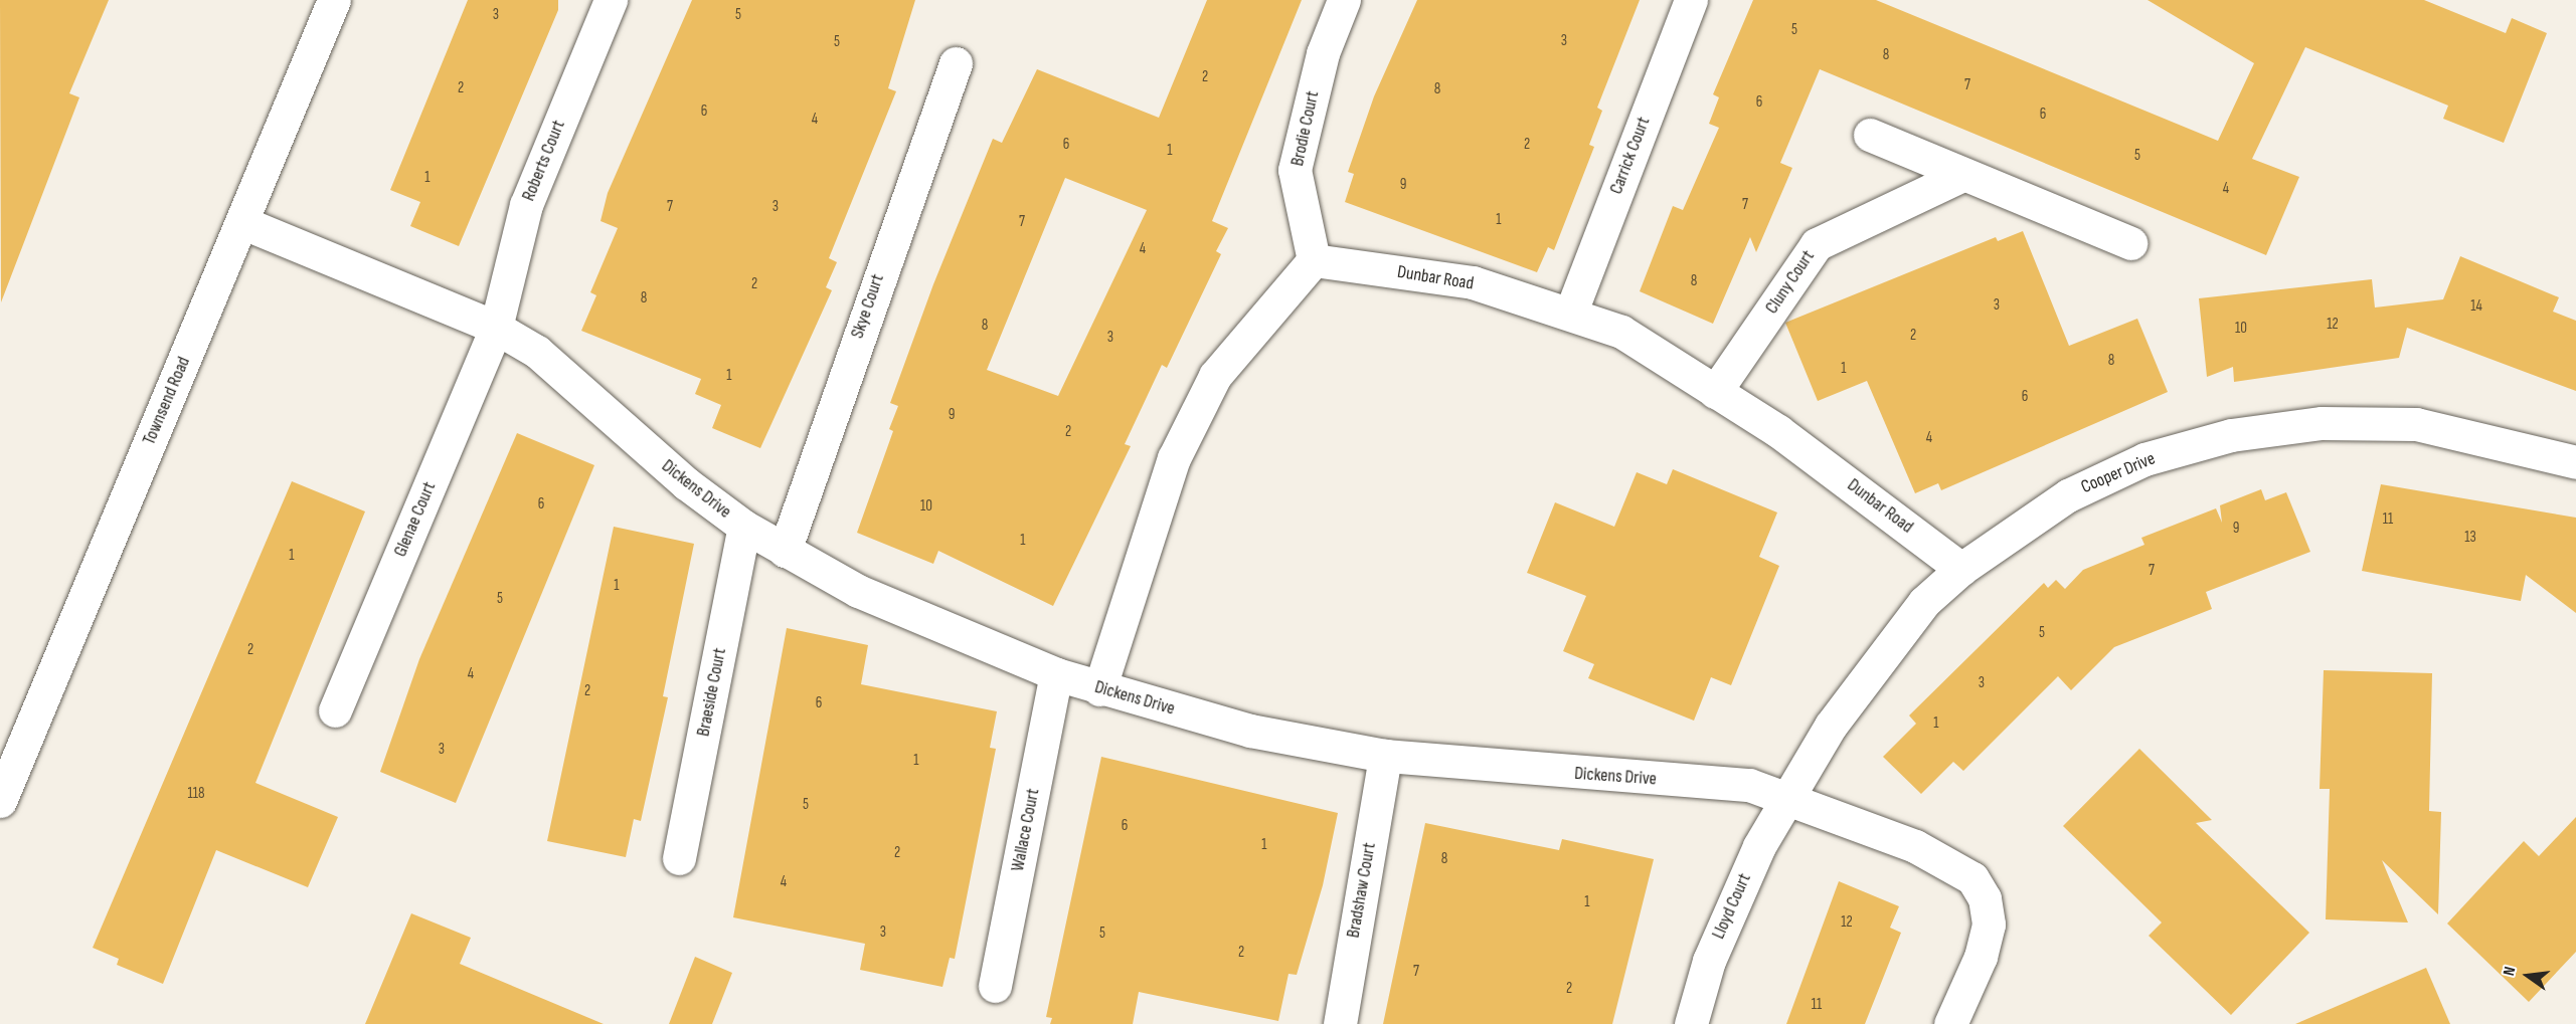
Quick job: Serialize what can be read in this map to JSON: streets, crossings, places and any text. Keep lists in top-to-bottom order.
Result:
{
  "streets": {
    "street": [
      "Brodie Court",
      "Carrick Court",
      "Roberts Court",
      "Dunbar Road",
      "Cluny Court",
      "Skye Court",
      "Townsend Road",
      "Cooper Drive",
      "Dickens Drive",
      "Glenae Court",
      "Braeside Court",
      "Wallace Court",
      "Bradshaw Court",
      "Lloyd Court"
    ]
  },
  "crossings": [
    ["Brodie Court", "Dunbar Road"],
    ["Carrick Court", "Dunbar Road"],
    ["Roberts Court", "Dickens Drive"],
    ["Roberts Court", "Glenae Court"],
    ["Dunbar Road", "Cluny Court"],
    ["Dunbar Road", "Cooper Drive"],
    ["Skye Court", "Dickens Drive"],
    ["Townsend Road", "Dickens Drive"],
    ["Cooper Drive", "Dickens Drive"],
    ["Cooper Drive", "Lloyd Court"],
    ["Dickens Drive", "Glenae Court"],
    ["Dickens Drive", "Braeside Court"],
    ["Dickens Drive", "Wallace Court"],
    ["Dickens Drive", "Bradshaw Court"],
    ["Dickens Drive", "Lloyd Court"]
  ],
  "house_numbers": [
    "3",
    "5",
    "5",
    "3",
    "5",
    "8",
    "2",
    "7",
    "2",
    "8",
    "6",
    "6",
    "6",
    "4",
    "6",
    "2",
    "1",
    "5",
    "1",
    "9",
    "4",
    "7",
    "7",
    "3",
    "1",
    "7",
    "4",
    "8",
    "2",
    "8",
    "3",
    "14",
    "12",
    "8",
    "10",
    "2",
    "3",
    "8",
    "1",
    "1",
    "6",
    "9",
    "2",
    "4",
    "6",
    "10",
    "11",
    "9",
    "13",
    "1",
    "1",
    "7",
    "1",
    "5",
    "5",
    "2",
    "4",
    "3",
    "2",
    "6",
    "1",
    "3",
    "1",
    "118",
    "5",
    "6",
    "1",
    "2",
    "8",
    "4",
    "1",
    "12",
    "3",
    "5",
    "2",
    "7",
    "2",
    "11"
  ],
  "north": "left"
}
